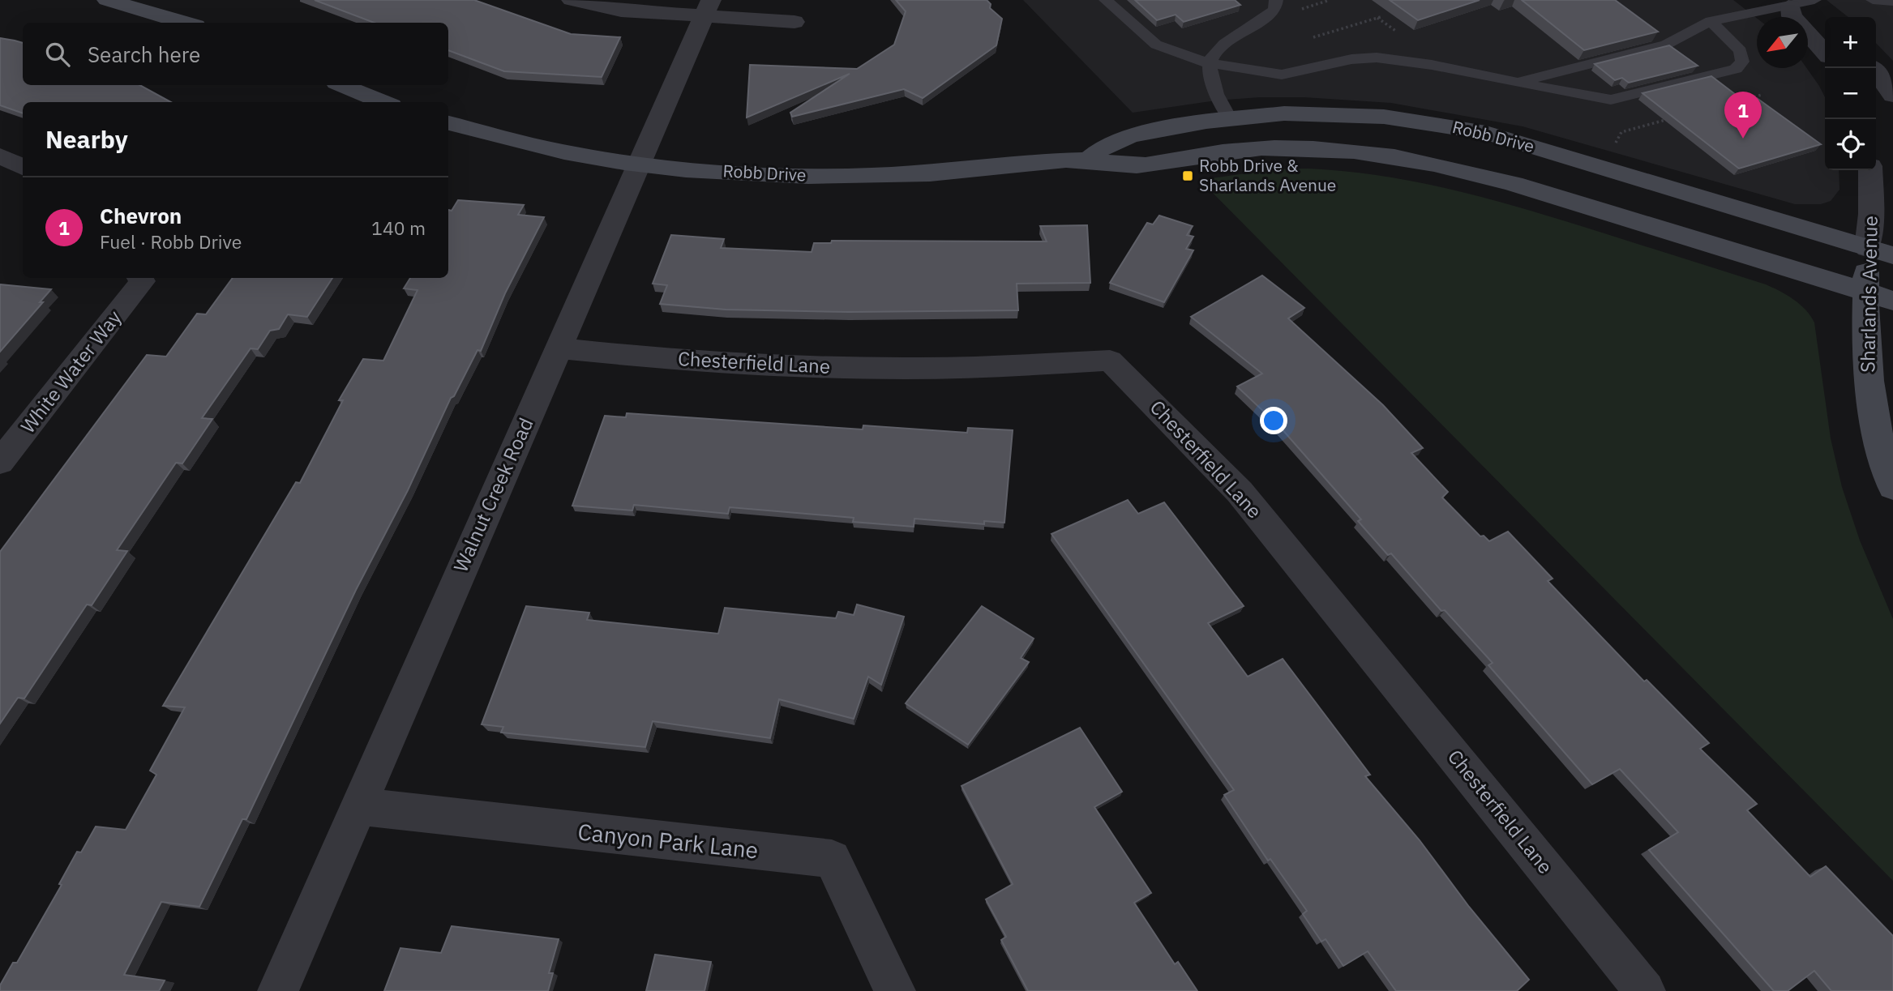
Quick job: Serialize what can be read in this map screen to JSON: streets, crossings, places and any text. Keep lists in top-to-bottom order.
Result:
{
  "streets": {
    "main road": ["Robb Drive", "Sharlands Avenue"],
    "street": [
      "Chesterfield Lane",
      "White Water Way",
      "Walnut Creek Road",
      "Canyon Park Lane"
    ]
  },
  "crossings": [
    ["Robb Drive", "Sharlands Avenue"],
    ["Robb Drive", "Walnut Creek Road"],
    ["Chesterfield Lane", "Walnut Creek Road"],
    ["Walnut Creek Road", "Canyon Park Lane"]
  ],
  "places": {
    "transit": ["Robb Drive & Sharlands Avenue"]
  },
  "north": "bottom left",
  "page": {
    "map_buttons": ["+", "−"],
    "search": "Search here",
    "pins": "1",
    "heading": "Nearby",
    "list": [
      {
        "mark": "1",
        "name": "Chevron",
        "note": "Fuel · Robb Drive",
        "value": "140 m"
      }
    ]
  }
}
